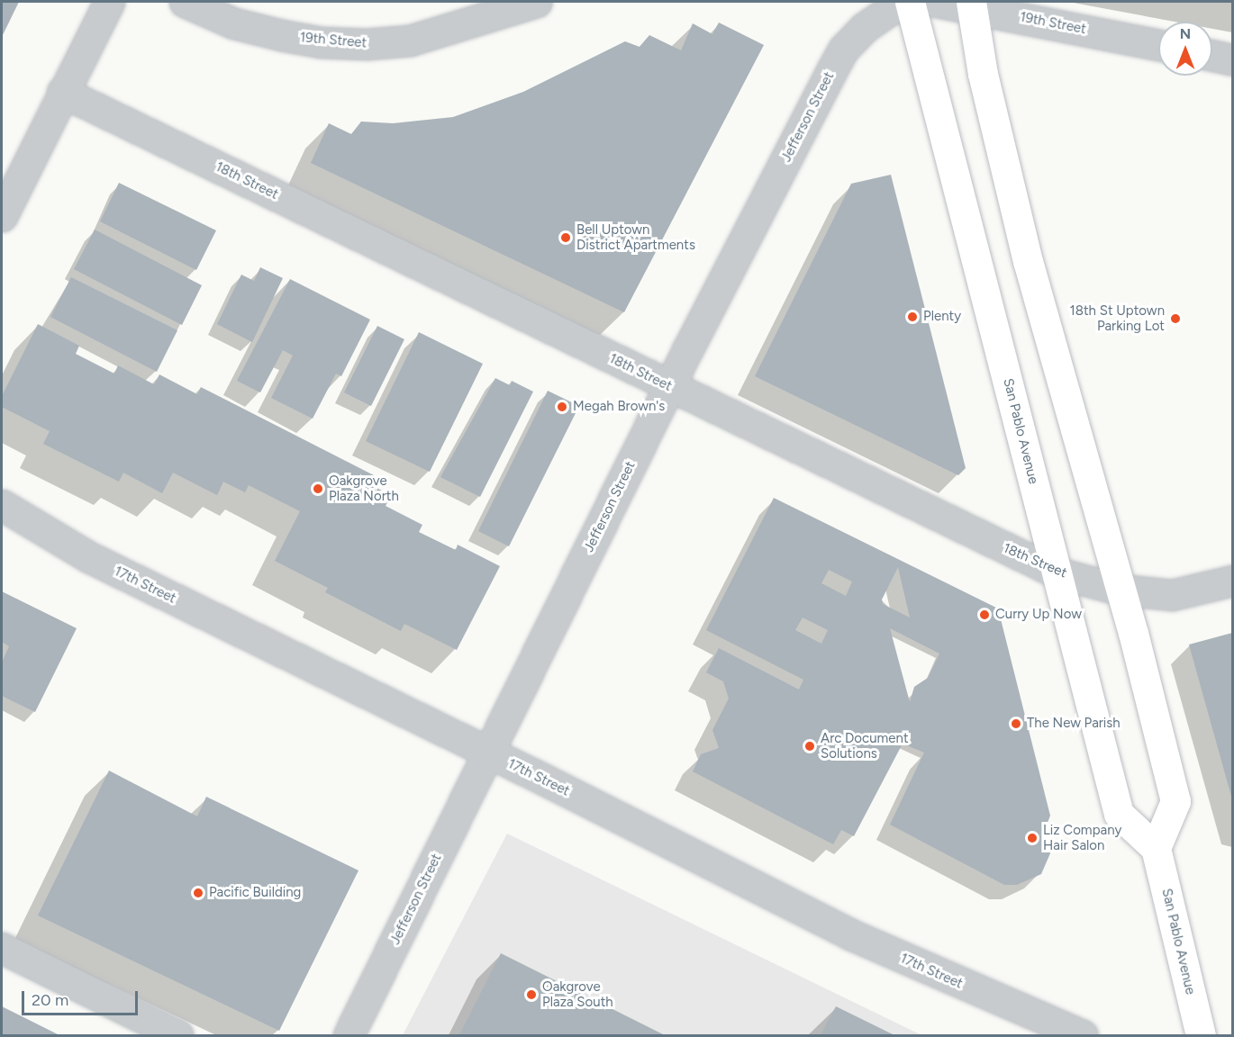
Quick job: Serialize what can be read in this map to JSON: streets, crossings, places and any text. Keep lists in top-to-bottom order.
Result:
{
  "streets": {
    "main road": ["San Pablo Avenue"],
    "street": [
      "19th Street",
      "Jefferson Street",
      "18th Street",
      "17th Street"
    ]
  },
  "crossings": [
    ["Jefferson Street", "18th Street"],
    ["Jefferson Street", "17th Street"],
    ["18th Street", "San Pablo Avenue"]
  ],
  "places": [
    "Bell Uptown District Apartments",
    "Plenty",
    "18th St Uptown Parking Lot",
    "Megah Brown's",
    "Oakgrove Plaza North",
    "Curry Up Now",
    "The New Parish",
    "Arc Document Solutions",
    "Liz Company Hair Salon",
    "Pacific Building",
    "Oakgrove Plaza South"
  ],
  "scale_bar": "20 m",
  "north": "top"
}
